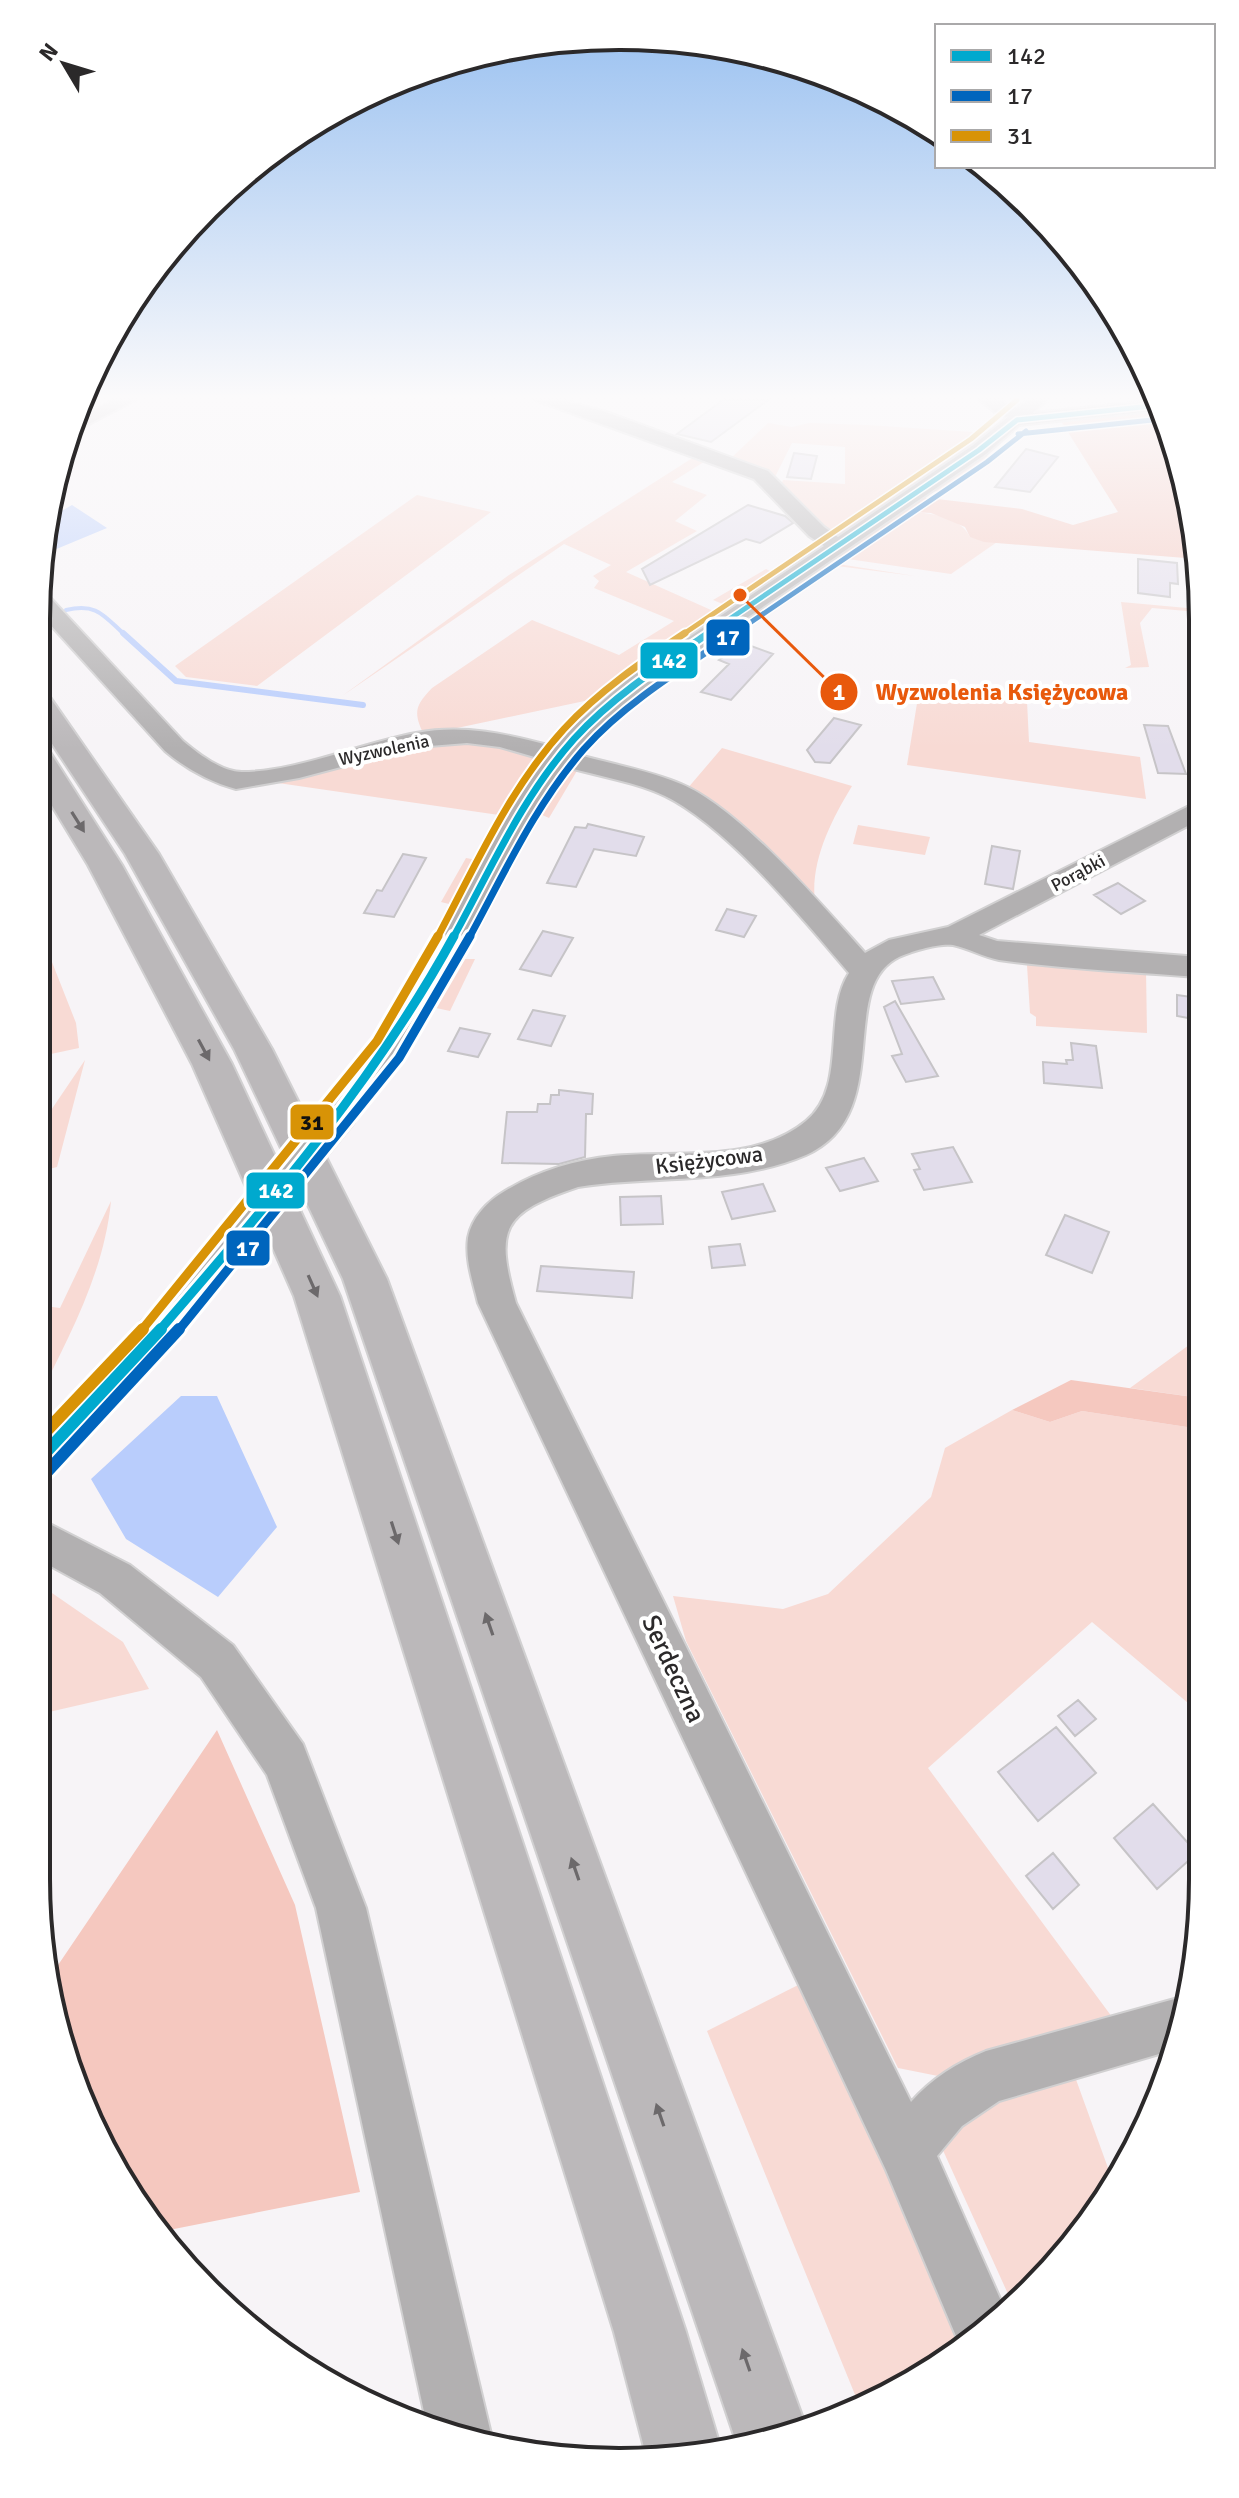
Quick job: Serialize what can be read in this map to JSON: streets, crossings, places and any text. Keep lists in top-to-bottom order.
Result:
{
  "streets": {
    "street": [
      "Wyzwolenia",
      "Porąbki",
      "Księżycowa",
      "Serdeczna"
    ]
  },
  "crossings": [
    ["Księżycowa", "Serdeczna"]
  ],
  "places": ["Wyzwolenia Księżycowa"],
  "lines": ["transit line 142", "transit line 17", "transit line 31"],
  "legend": ["142", "17", "31"],
  "north": "top left"
}
